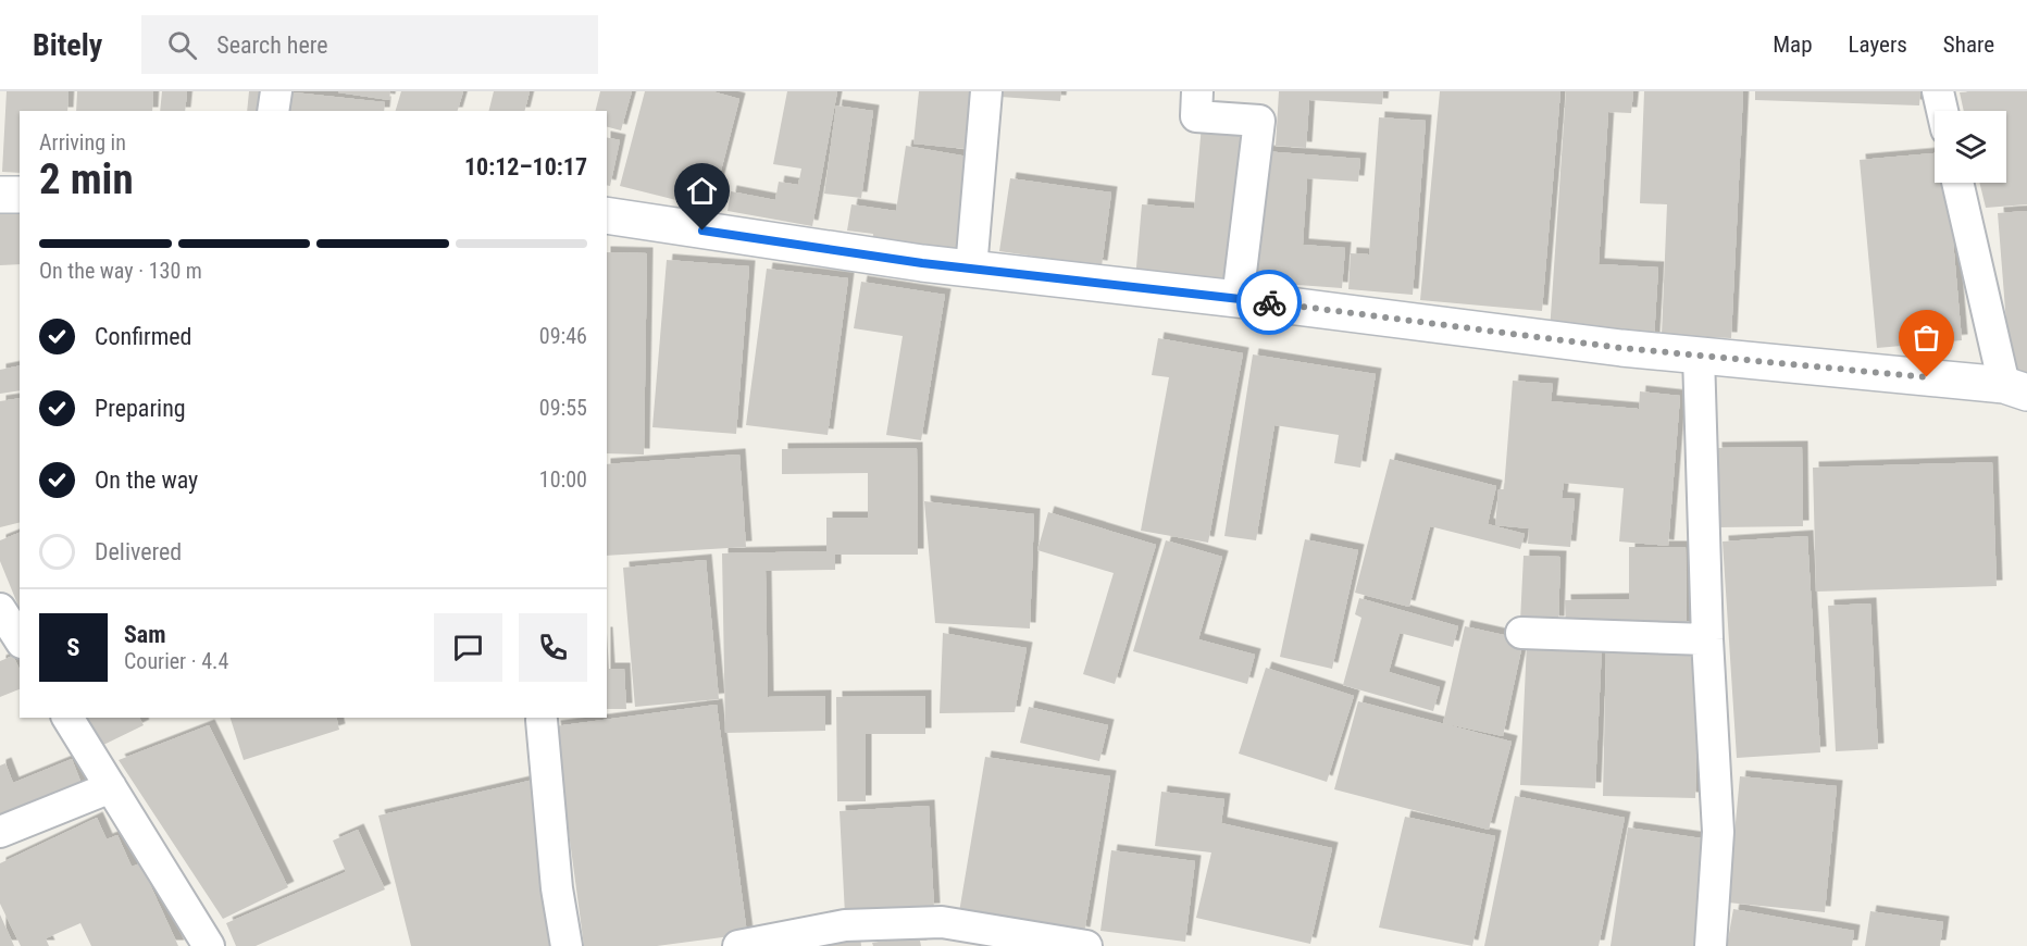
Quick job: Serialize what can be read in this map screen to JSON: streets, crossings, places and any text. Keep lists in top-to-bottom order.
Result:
{
  "page": {
    "header": "Bitely",
    "search": "Search here",
    "nav": ["Map", "Layers", "Share"],
    "heading": ["2 min", "Arriving in", "10:12–10:17"],
    "panel": ["Sam", "Courier · 4.4"],
    "bar": "On the way · 130 m",
    "list": [
      ["Confirmed", "09:46"],
      ["Preparing", "09:55"],
      ["On the way", "10:00"],
      "Delivered"
    ],
    "round": "S"
  }
}
